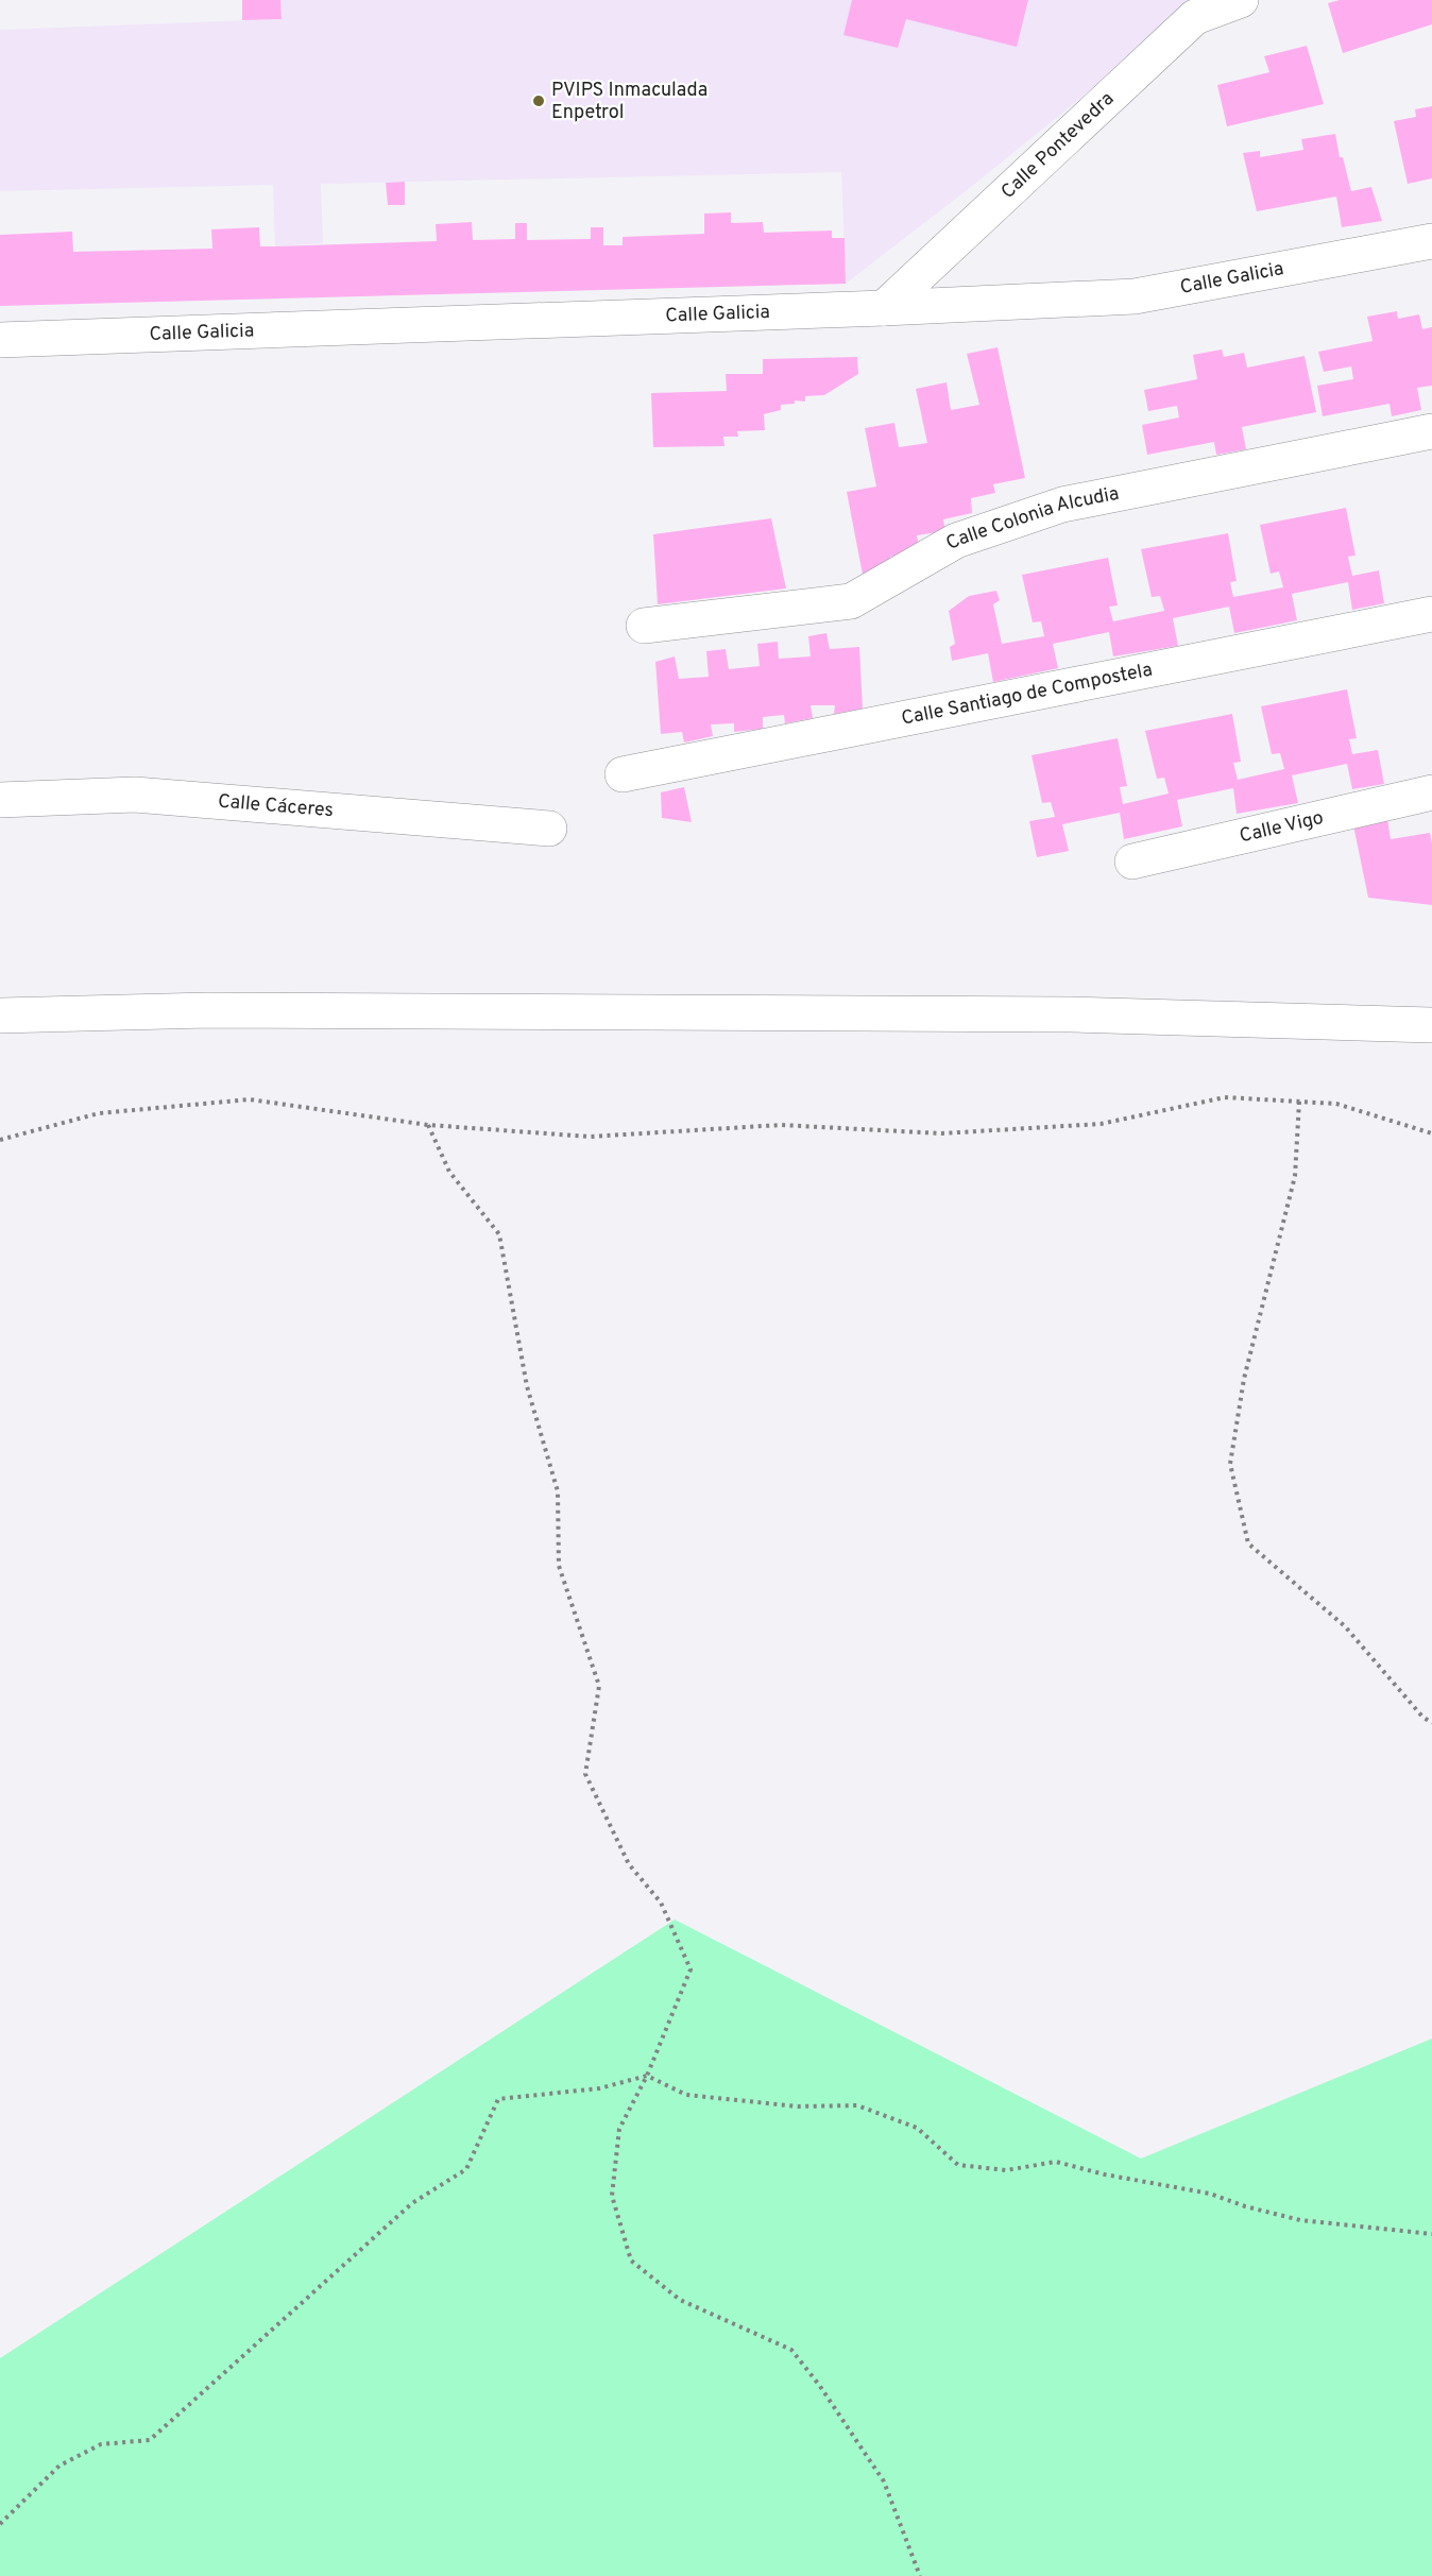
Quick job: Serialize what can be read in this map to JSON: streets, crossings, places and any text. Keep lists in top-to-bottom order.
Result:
{
  "streets": {
    "street": [
      "Calle Pontevedra",
      "Calle Galicia",
      "Calle Colonia Alcudia",
      "Calle Santiago de Compostela",
      "Calle Cáceres",
      "Calle Vigo"
    ]
  },
  "crossings": [
    ["Calle Pontevedra", "Calle Galicia"]
  ],
  "places": ["PVIPS Inmaculada Enpetrol"]
}
